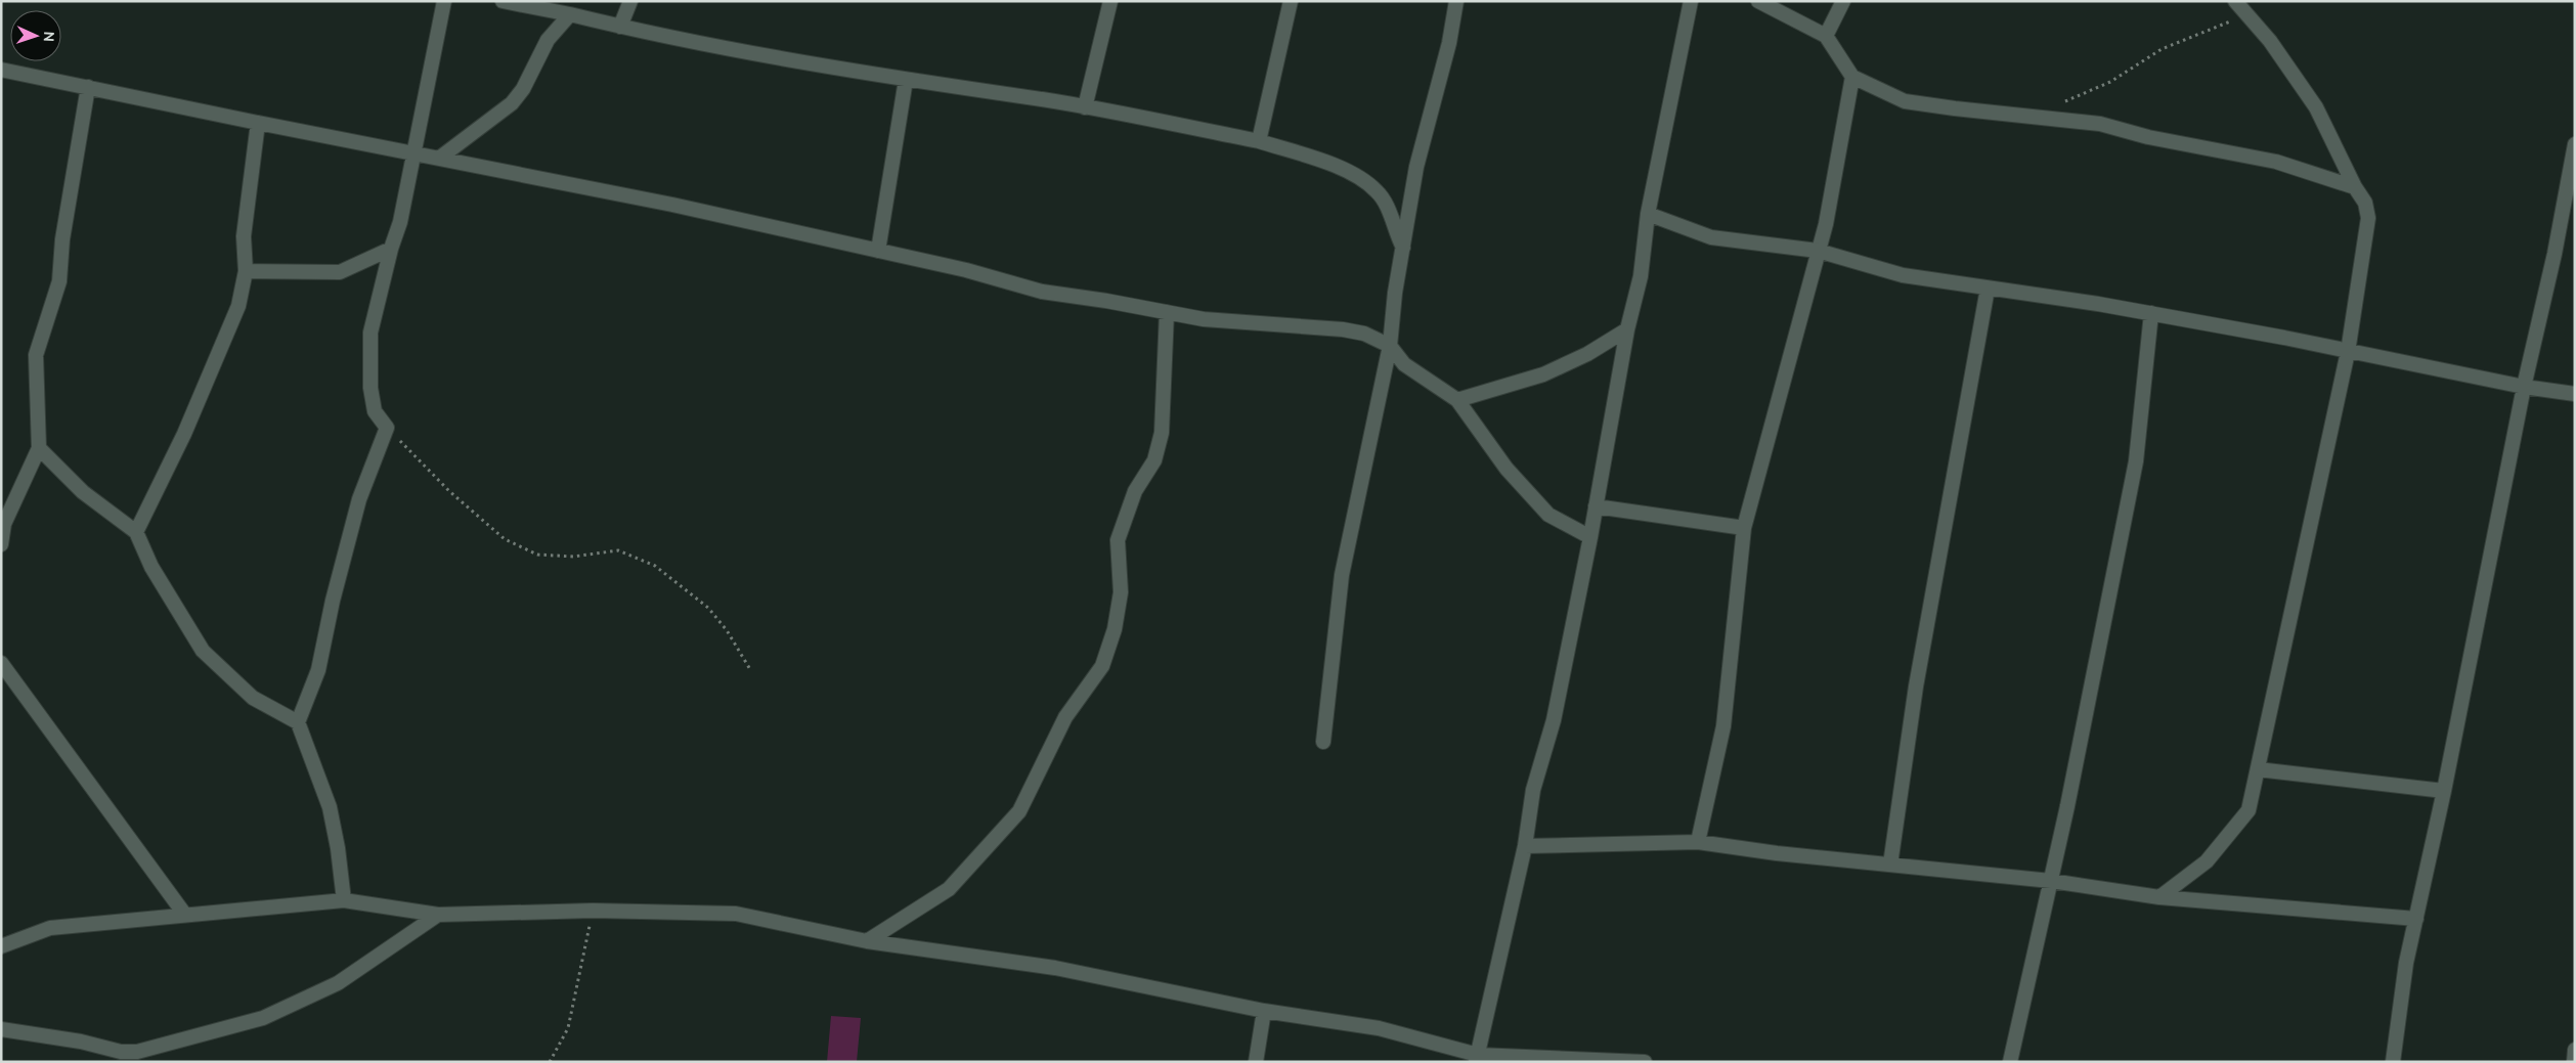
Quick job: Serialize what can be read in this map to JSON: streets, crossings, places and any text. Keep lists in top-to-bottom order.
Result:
{
  "north": "right"
}
